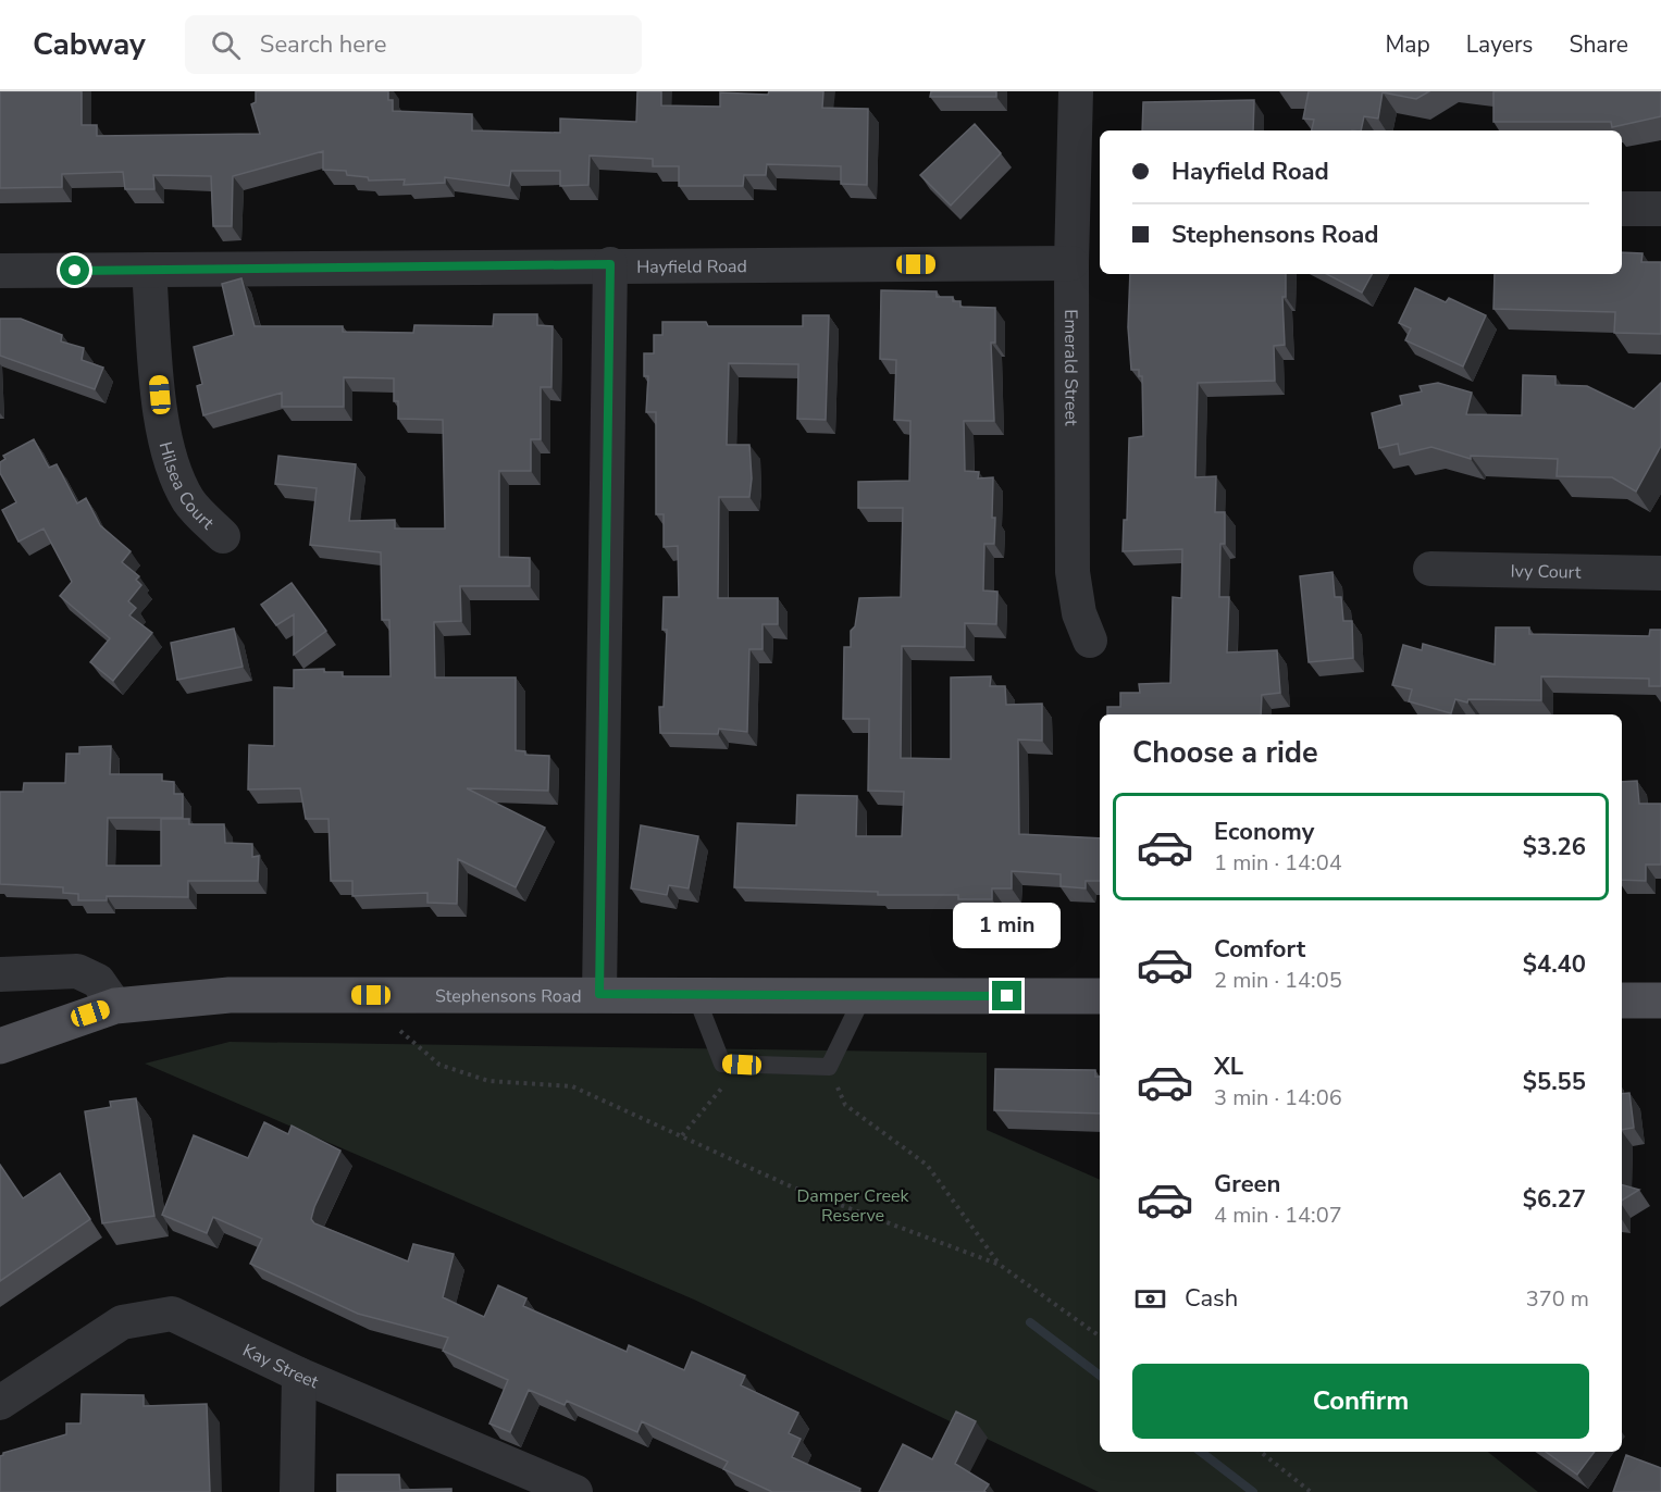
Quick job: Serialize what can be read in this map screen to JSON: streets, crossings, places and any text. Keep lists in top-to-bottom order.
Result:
{
  "streets": {
    "main road": ["Stephensons Road"],
    "street": [
      "Hayfield Road",
      "Emerald Street",
      "Hilsea Court",
      "Ivy Court",
      "Kay Street"
    ]
  },
  "crossings": [
    ["Hayfield Road", "Emerald Street"],
    ["Hayfield Road", "Hilsea Court"]
  ],
  "parks": ["Damper Creek Reserve"],
  "page": {
    "header": "Cabway",
    "search": "Search here",
    "nav": ["Map", "Layers", "Share"],
    "banner": ["Hayfield Road", "Stephensons Road"],
    "heading": "Choose a ride",
    "list": [
      {
        "name": "Economy",
        "note": "1 min · 14:04",
        "value": "$3.26"
      },
      {
        "name": "Comfort",
        "note": "2 min · 14:05",
        "value": "$4.40"
      },
      {
        "name": "XL",
        "note": "3 min · 14:06",
        "value": "$5.55"
      },
      {
        "name": "Green",
        "note": "4 min · 14:07",
        "value": "$6.27"
      }
    ],
    "bubble": "1 min",
    "pay": ["Cash", "370 m"],
    "buttons": "Confirm"
  }
}
